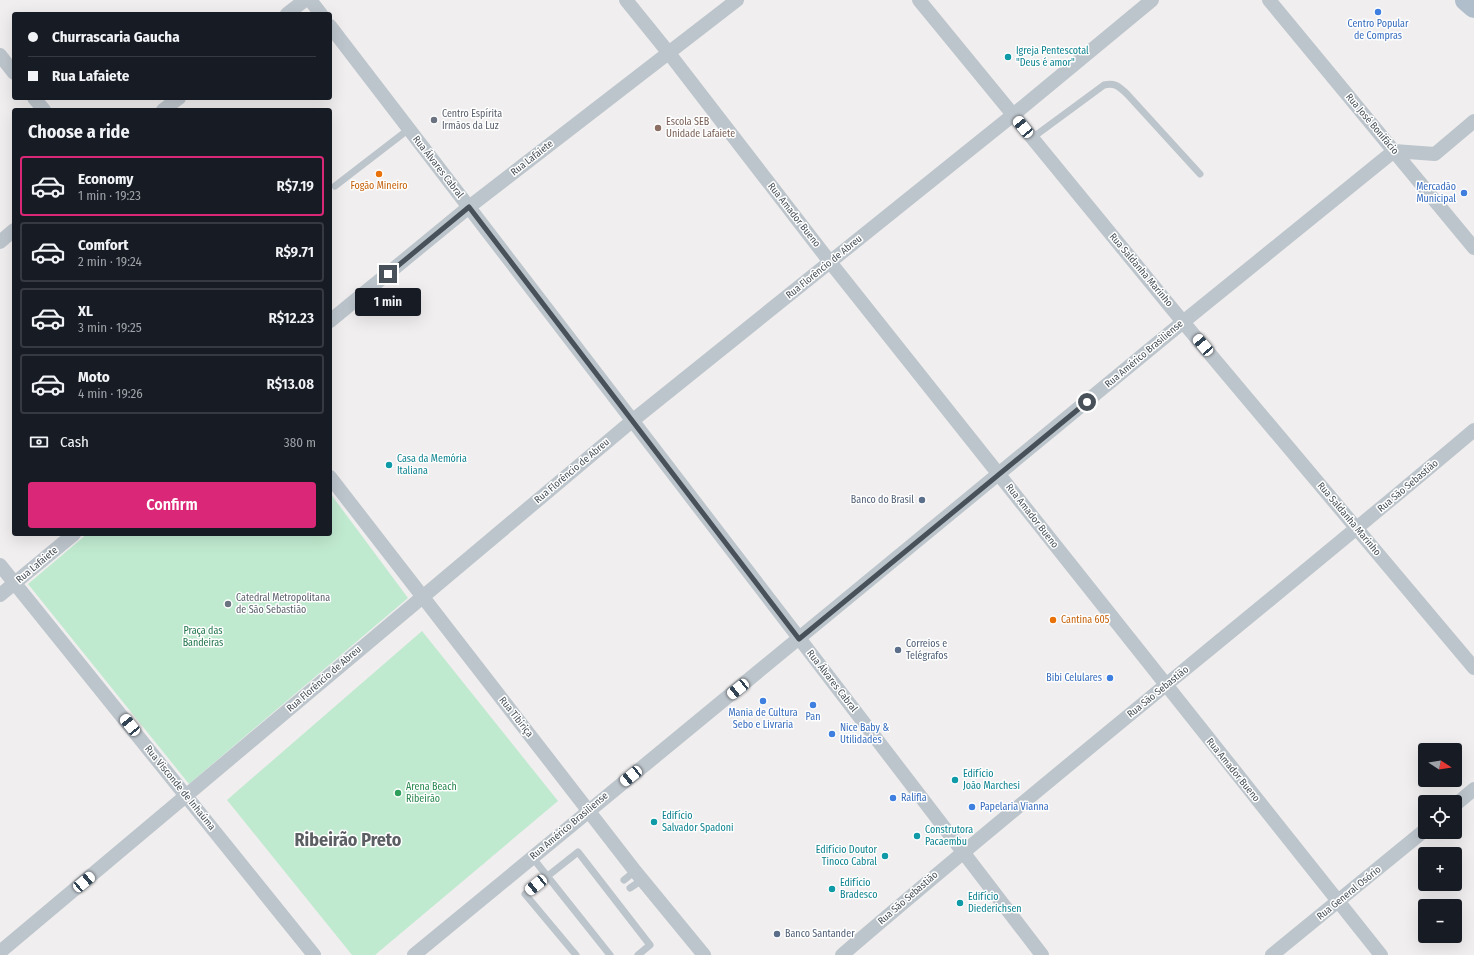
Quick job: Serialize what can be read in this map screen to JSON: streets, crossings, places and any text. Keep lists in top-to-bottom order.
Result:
{
  "streets": {
    "street": [
      "Rua José Bonifácio",
      "Rua Lafaiete",
      "Rua Álvares Cabral",
      "Rua Amador Bueno",
      "Rua Florêncio de Abreu",
      "Rua Saldanha Marinho",
      "Rua Américo Brasiliense",
      "Rua São Sebastião",
      "Rua Tibiriça",
      "Rua Visconde de Inhaúma",
      "Rua General Osório"
    ]
  },
  "crossings": [
    ["Rua José Bonifácio", "Rua Américo Brasiliense"],
    ["Rua Lafaiete", "Rua Álvares Cabral"],
    ["Rua Lafaiete", "Rua Amador Bueno"],
    ["Rua Lafaiete", "Rua Visconde de Inhaúma"],
    ["Rua Álvares Cabral", "Rua Florêncio de Abreu"],
    ["Rua Álvares Cabral", "Rua Américo Brasiliense"],
    ["Rua Álvares Cabral", "Rua São Sebastião"],
    ["Rua Amador Bueno", "Rua Florêncio de Abreu"],
    ["Rua Amador Bueno", "Rua Américo Brasiliense"],
    ["Rua Amador Bueno", "Rua São Sebastião"],
    ["Rua Amador Bueno", "Rua General Osório"],
    ["Rua Florêncio de Abreu", "Rua Saldanha Marinho"],
    ["Rua Florêncio de Abreu", "Rua Tibiriça"],
    ["Rua Florêncio de Abreu", "Rua Visconde de Inhaúma"],
    ["Rua Saldanha Marinho", "Rua Américo Brasiliense"],
    ["Rua Saldanha Marinho", "Rua São Sebastião"],
    ["Rua Américo Brasiliense", "Rua Tibiriça"]
  ],
  "districts": ["Ribeirão Preto"],
  "parks": ["Praça das Bandeiras"],
  "places": [
    "Centro Popular de Compras",
    "Igreja Pentescotal \"Deus é amor\"",
    "Centro Espírita Irmãos da Luz",
    "Escola SEB Unidade Lafaiete",
    "Fogão Mineiro",
    "Mercadão Municipal",
    "Casa da Memória Italiana",
    "Banco do Brasil",
    "Catedral Metropolitana de São Sebastião",
    "Cantina 605",
    "Correios e Telégrafos",
    "Bibi Celulares",
    "Mania de Cultura Sebo e Livraria",
    "Pan",
    "Nice Baby & Utilidades",
    "Edifício João Marchesi",
    "Arena Beach Ribeirão",
    "Ralifla",
    "Papelaria Vianna",
    "Edifício Salvador Spadoni",
    "Construtora Pacaembu",
    "Edifício Doutor Tinoco Cabral",
    "Edifício Bradesco",
    "Edifício Diederichsen",
    "Banco Santander"
  ],
  "north": "right",
  "page": {
    "banner": ["Churrascaria Gaucha", "Rua Lafaiete"],
    "heading": "Choose a ride",
    "list": [
      {
        "name": "Economy",
        "note": "1 min · 19:23",
        "value": "R$7.19"
      },
      {
        "name": "Comfort",
        "note": "2 min · 19:24",
        "value": "R$9.71"
      },
      {
        "name": "XL",
        "note": "3 min · 19:25",
        "value": "R$12.23"
      },
      {
        "name": "Moto",
        "note": "4 min · 19:26",
        "value": "R$13.08"
      }
    ],
    "bubble": "1 min",
    "pay": ["Cash", "380 m"],
    "buttons": "Confirm",
    "map_buttons": ["+", "−"]
  }
}
